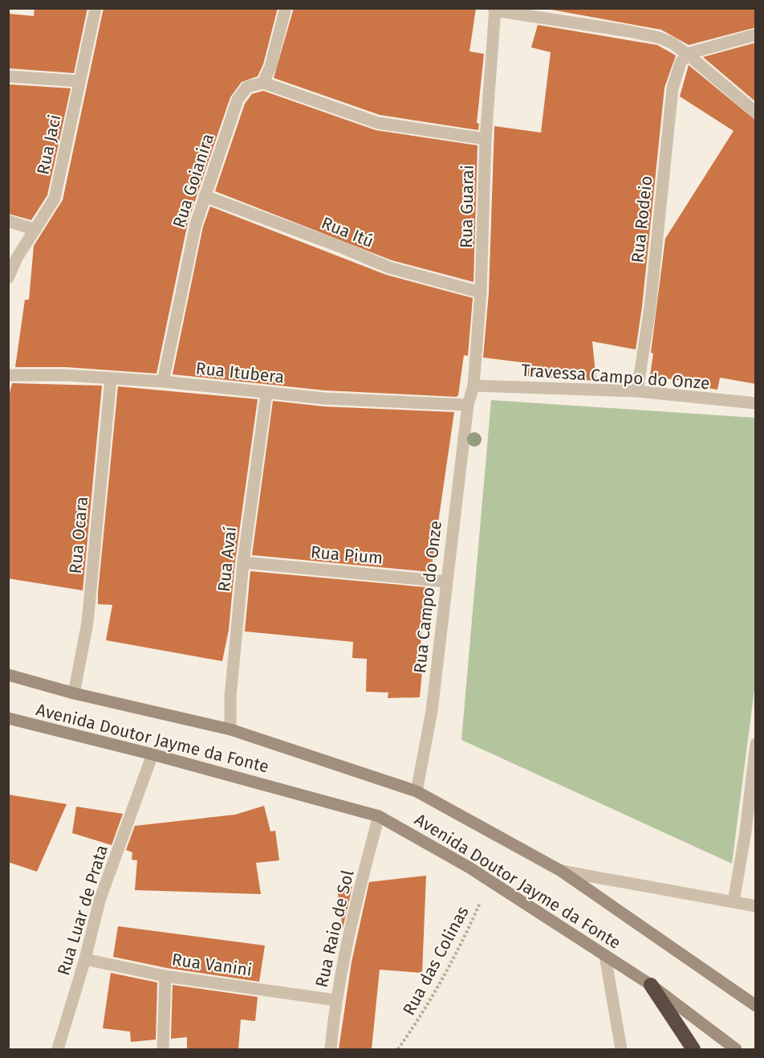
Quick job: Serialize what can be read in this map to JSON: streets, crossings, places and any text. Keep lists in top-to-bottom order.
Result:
{
  "streets": {
    "main road": ["Avenida Doutor Jayme da Fonte"],
    "street": [
      "Rua Jaci",
      "Rua Goianira",
      "Rua Guarai",
      "Rua Rodeio",
      "Rua Itú",
      "Rua Itubera",
      "Travessa Campo do Onze",
      "Rua Ocara",
      "Rua Pium",
      "Rua Avaí",
      "Rua Campo do Onze",
      "Rua Luar de Prata",
      "Rua Raio de Sol",
      "Rua Vanini"
    ],
    "path": ["Rua das Colinas"]
  },
  "crossings": [
    ["Rua Goianira", "Rua Itú"],
    ["Rua Goianira", "Rua Itubera"],
    ["Rua Guarai", "Rua Itú"],
    ["Rua Guarai", "Rua Itubera"],
    ["Rua Guarai", "Travessa Campo do Onze"],
    ["Rua Guarai", "Rua Campo do Onze"],
    ["Rua Rodeio", "Travessa Campo do Onze"],
    ["Rua Itubera", "Rua Ocara"],
    ["Rua Itubera", "Rua Avaí"],
    ["Rua Itubera", "Rua Campo do Onze"],
    ["Rua Ocara", "Avenida Doutor Jayme da Fonte"],
    ["Rua Pium", "Rua Avaí"],
    ["Rua Pium", "Rua Campo do Onze"],
    ["Rua Avaí", "Avenida Doutor Jayme da Fonte"],
    ["Rua Campo do Onze", "Avenida Doutor Jayme da Fonte"],
    ["Avenida Doutor Jayme da Fonte", "Rua Luar de Prata"],
    ["Avenida Doutor Jayme da Fonte", "Rua Raio de Sol"],
    ["Avenida Doutor Jayme da Fonte", "Rua das Colinas"],
    ["Rua Luar de Prata", "Rua Vanini"],
    ["Rua Raio de Sol", "Rua Vanini"]
  ]
}
